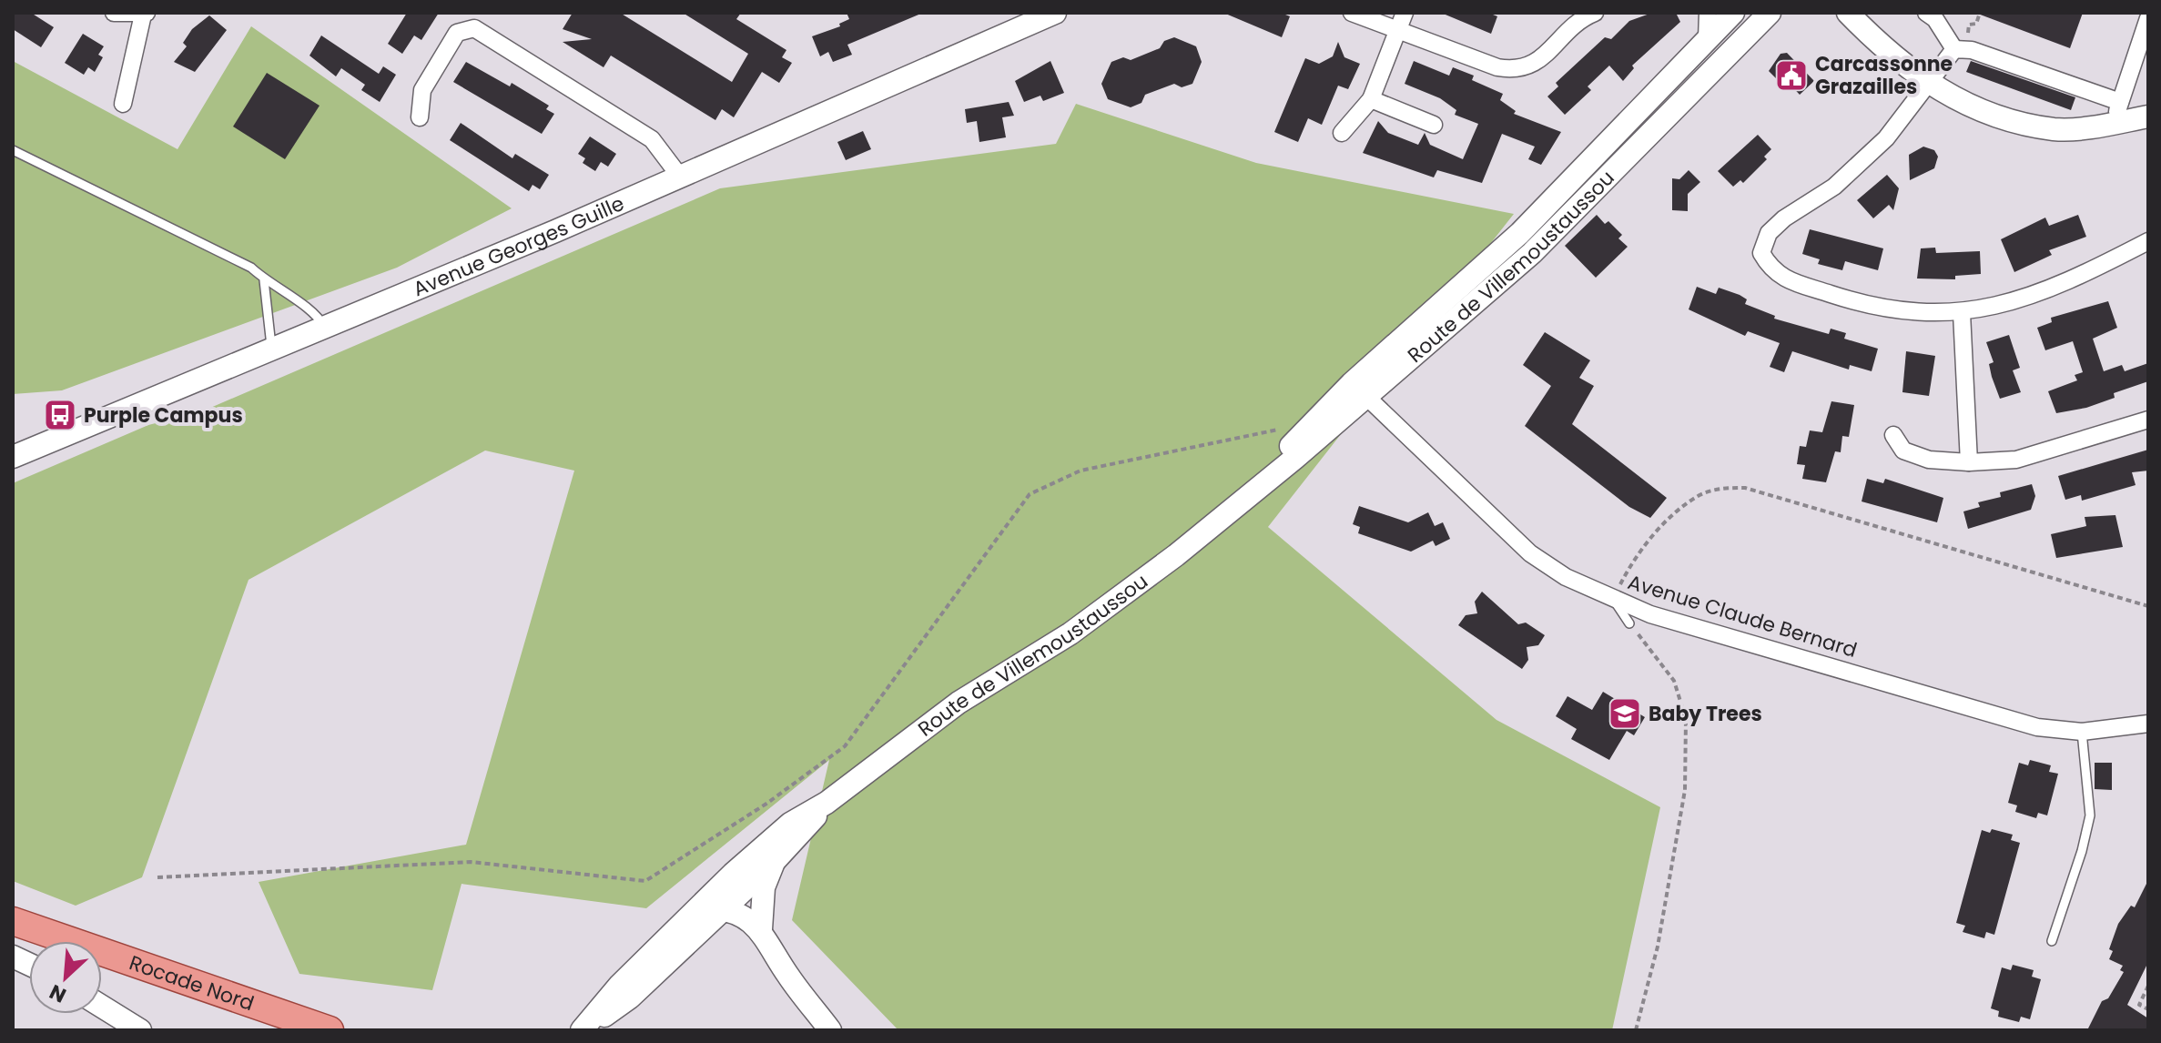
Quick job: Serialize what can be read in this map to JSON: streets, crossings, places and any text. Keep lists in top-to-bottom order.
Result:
{
  "streets": {
    "main road": ["Rocade Nord"],
    "street": ["Avenue Georges Guille", "Route de Villemoustaussou", "Avenue Claude Bernard"]
  },
  "crossings": [
    ["Route de Villemoustaussou", "Avenue Claude Bernard"]
  ],
  "places": {
    "public building": ["Carcassonne Grazailles"],
    "bus stop": ["Purple Campus"],
    "school or university": ["Baby Trees"]
  },
  "north": "bottom left"
}
